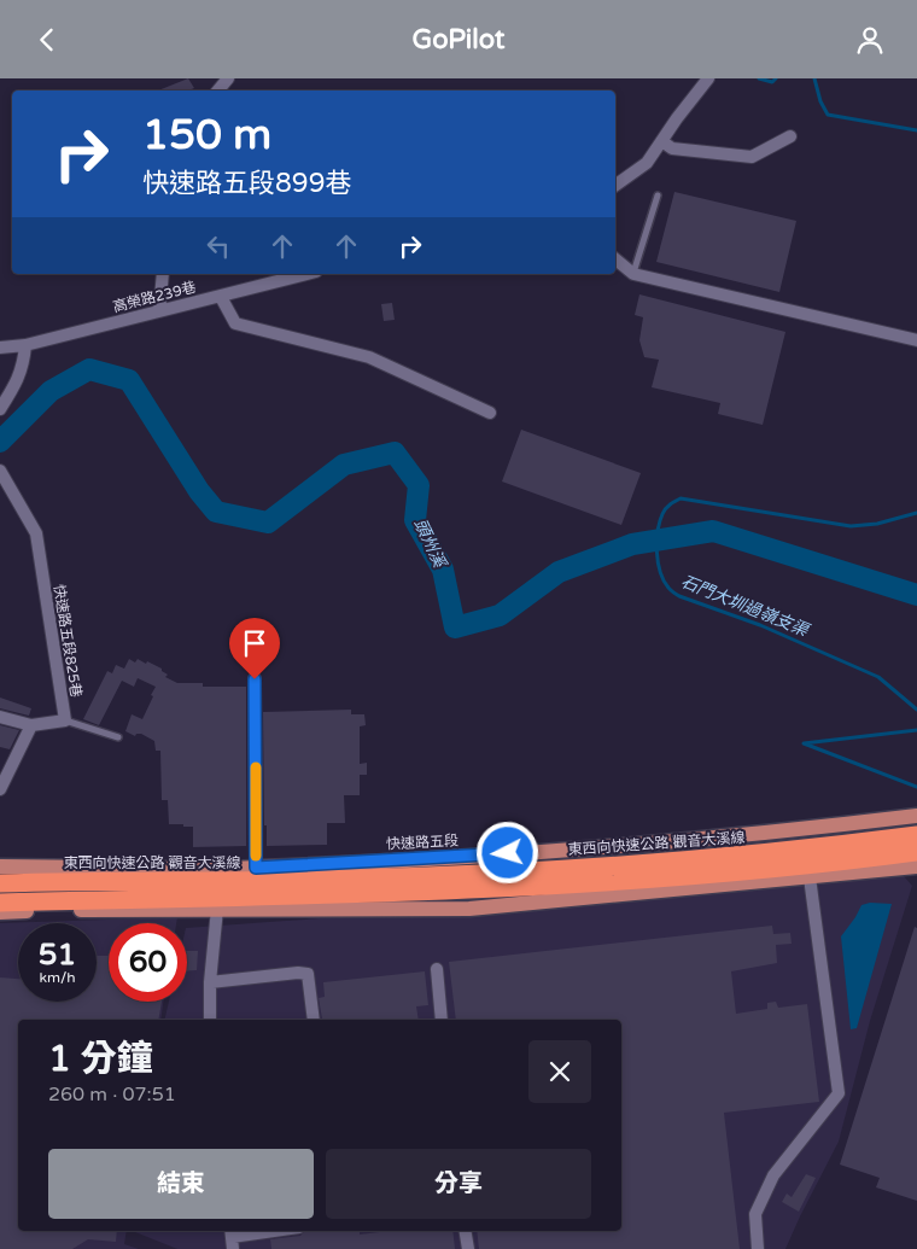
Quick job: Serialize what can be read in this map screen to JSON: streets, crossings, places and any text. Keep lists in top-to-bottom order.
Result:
{
  "streets": {
    "highway": ["東西向快速公路 觀音大溪線"],
    "main road": ["快速路五段"],
    "street": ["高榮路239巷", "快速路五段825巷"]
  },
  "water": ["頭州溪", "石門大圳過嶺支渠"],
  "page": {
    "header": "GoPilot",
    "turn": ["150 m", "快速路五段899巷"],
    "speed": "51 km/h",
    "limit": "60",
    "heading": ["1 分鐘", "260 m · 07:51"],
    "buttons": ["結束", "分享"]
  }
}
